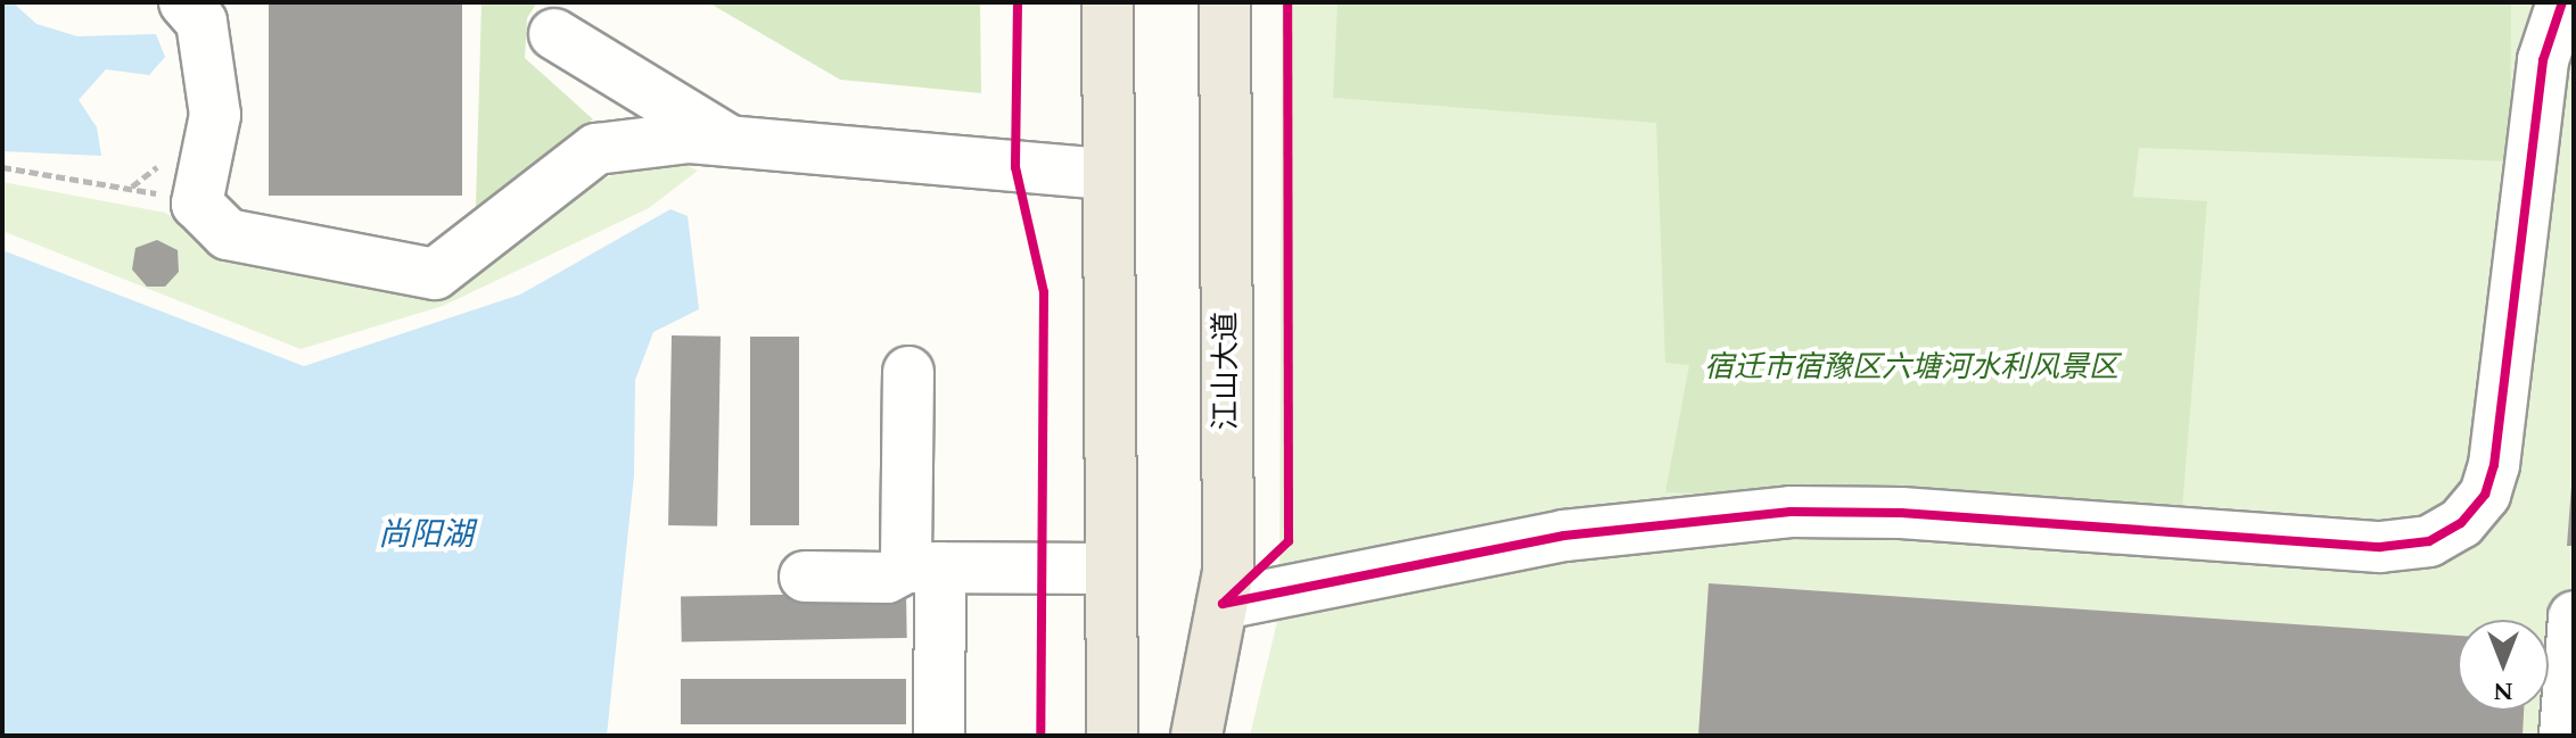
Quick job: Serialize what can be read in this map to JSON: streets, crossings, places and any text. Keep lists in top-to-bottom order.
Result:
{
  "streets": {
    "main road": ["江山大道"]
  },
  "water": ["尚阳湖"],
  "parks": ["宿迁市宿豫区六塘河水利风景区"],
  "north": "bottom"
}
